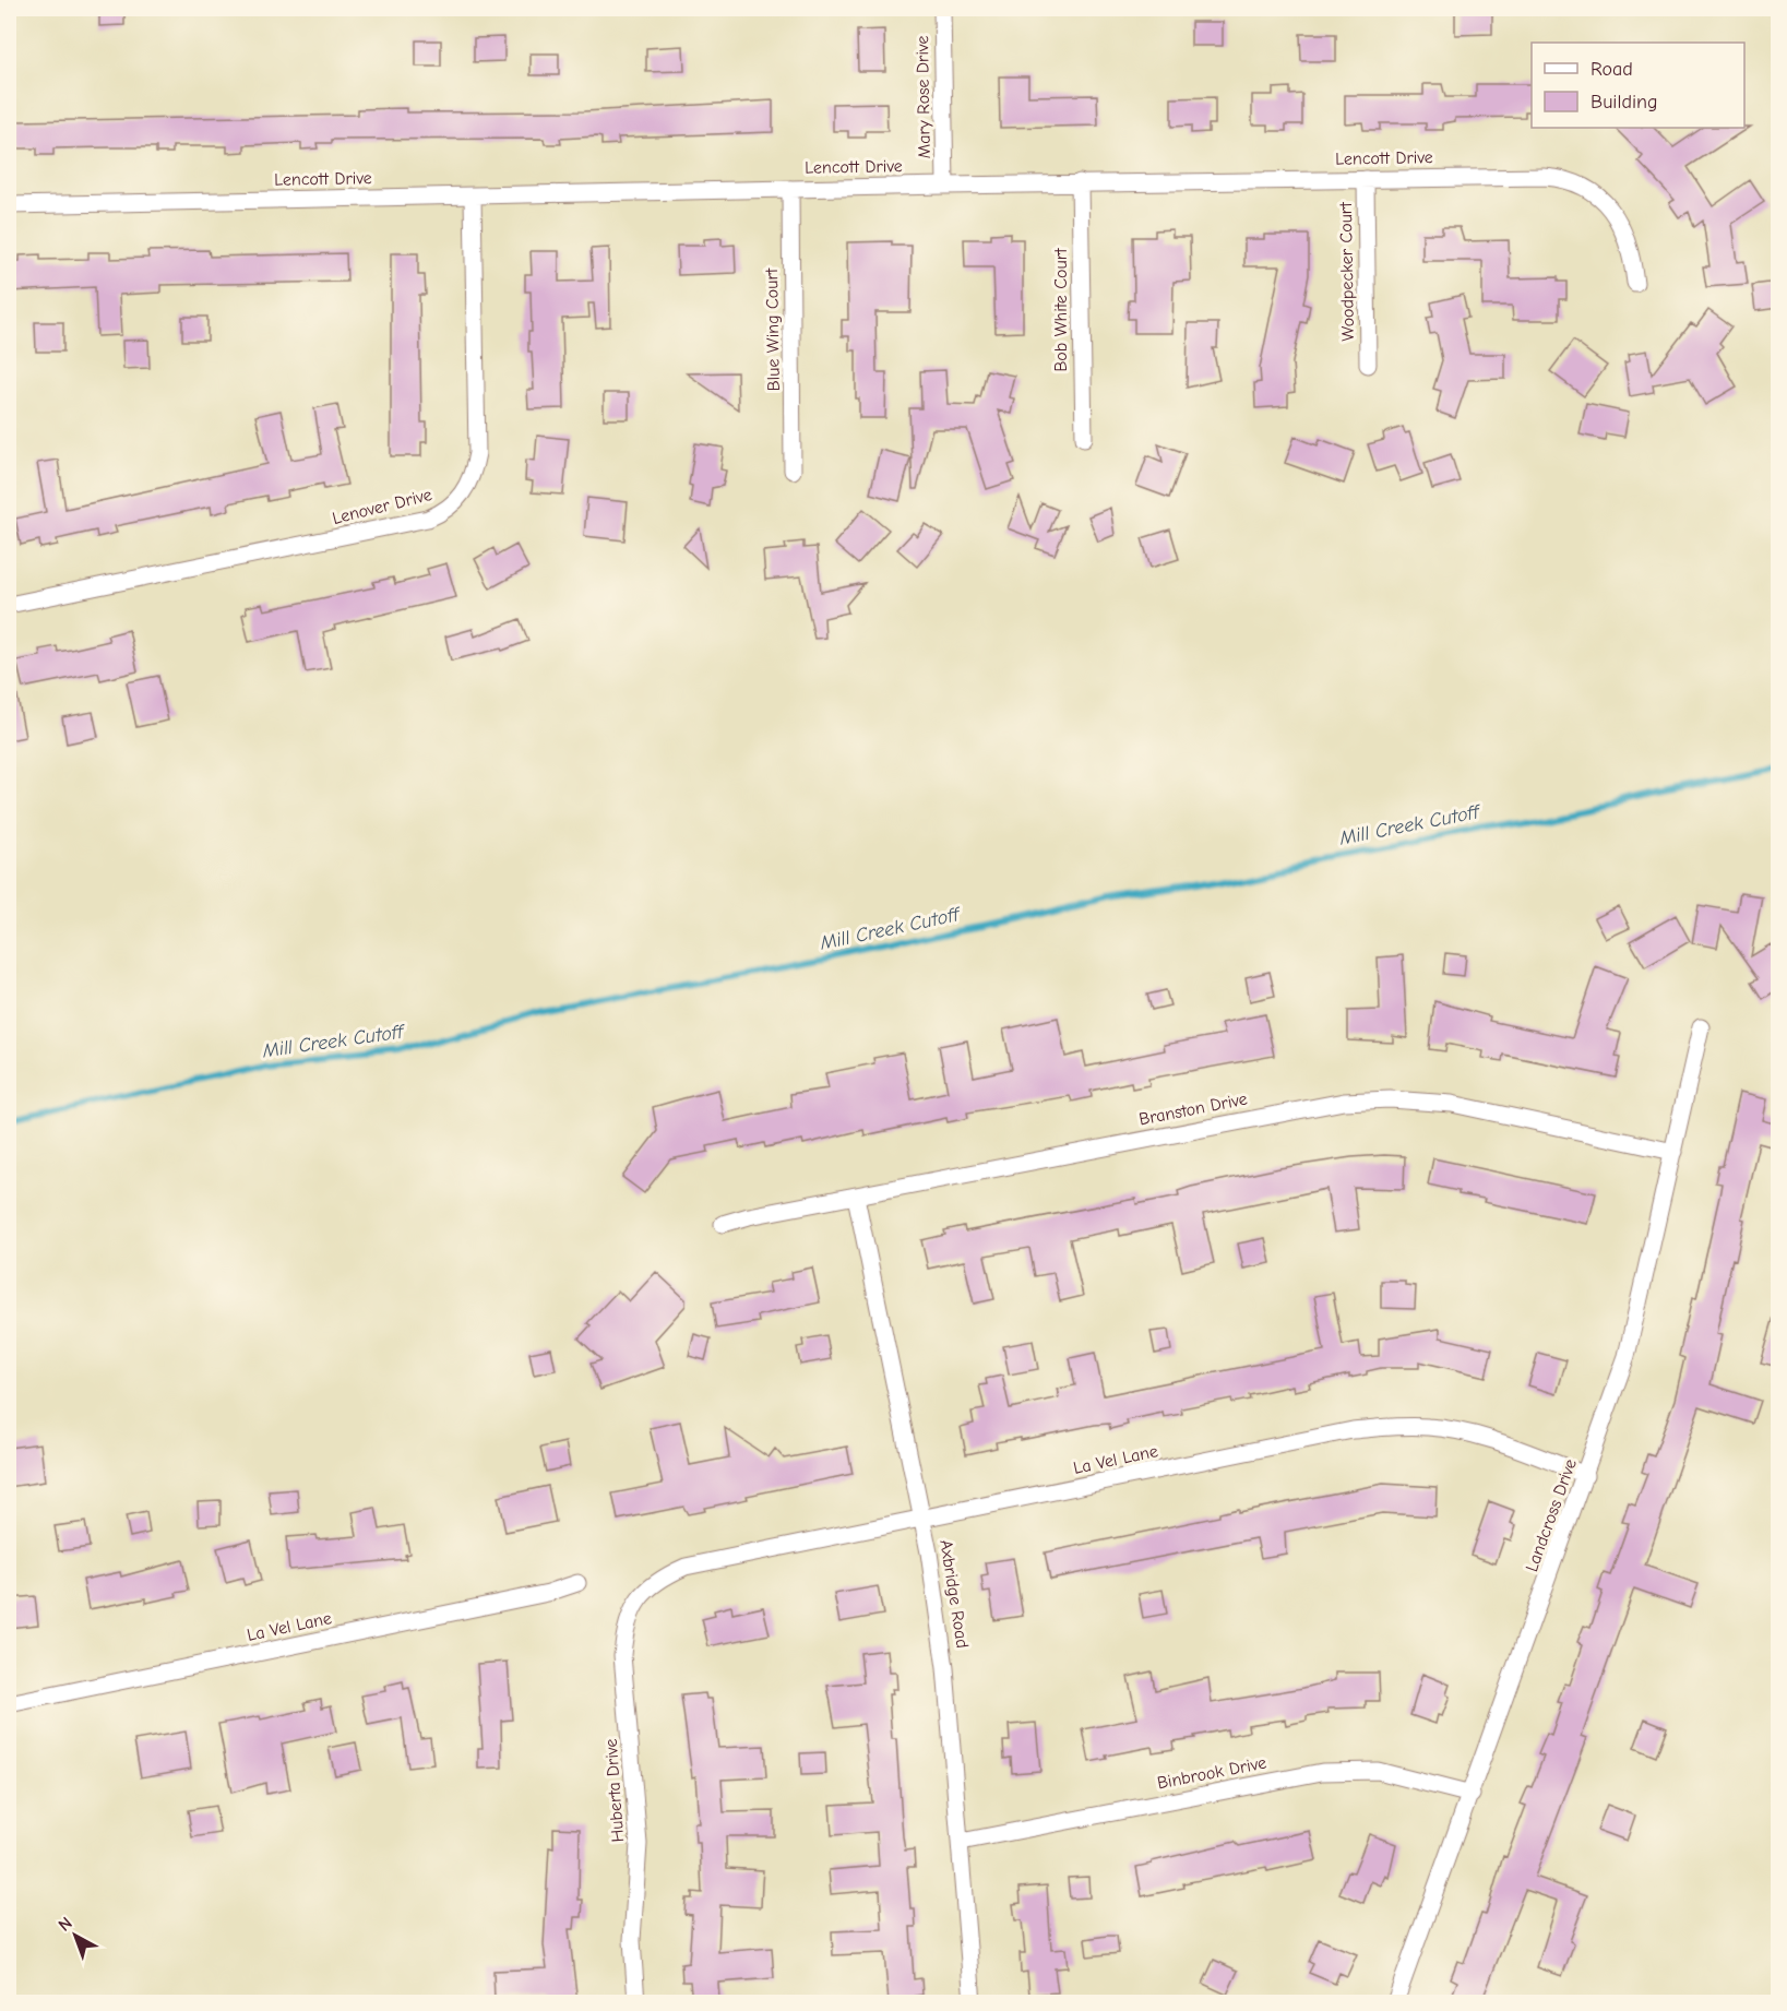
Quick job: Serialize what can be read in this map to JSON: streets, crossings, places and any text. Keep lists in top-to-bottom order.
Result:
{
  "streets": {
    "street": [
      "Mary Rose Drive",
      "Lencott Drive",
      "Woodpecker Court",
      "Bob White Court",
      "Blue Wing Court",
      "Lenover Drive",
      "Branston Drive",
      "La Vel Lane",
      "Landcross Drive",
      "Axbridge Road",
      "Binbrook Drive",
      "Huberta Drive"
    ]
  },
  "crossings": [
    ["Mary Rose Drive", "Lencott Drive"],
    ["Lencott Drive", "Woodpecker Court"],
    ["Lencott Drive", "Bob White Court"],
    ["Lencott Drive", "Blue Wing Court"],
    ["Lencott Drive", "Lenover Drive"],
    ["Branston Drive", "Landcross Drive"],
    ["Branston Drive", "Axbridge Road"],
    ["La Vel Lane", "Landcross Drive"],
    ["La Vel Lane", "Axbridge Road"],
    ["La Vel Lane", "Huberta Drive"],
    ["Landcross Drive", "Binbrook Drive"],
    ["Axbridge Road", "Binbrook Drive"]
  ],
  "water": ["Mill Creek Cutoff"],
  "legend": ["Road", "Building"],
  "north": "top left"
}
